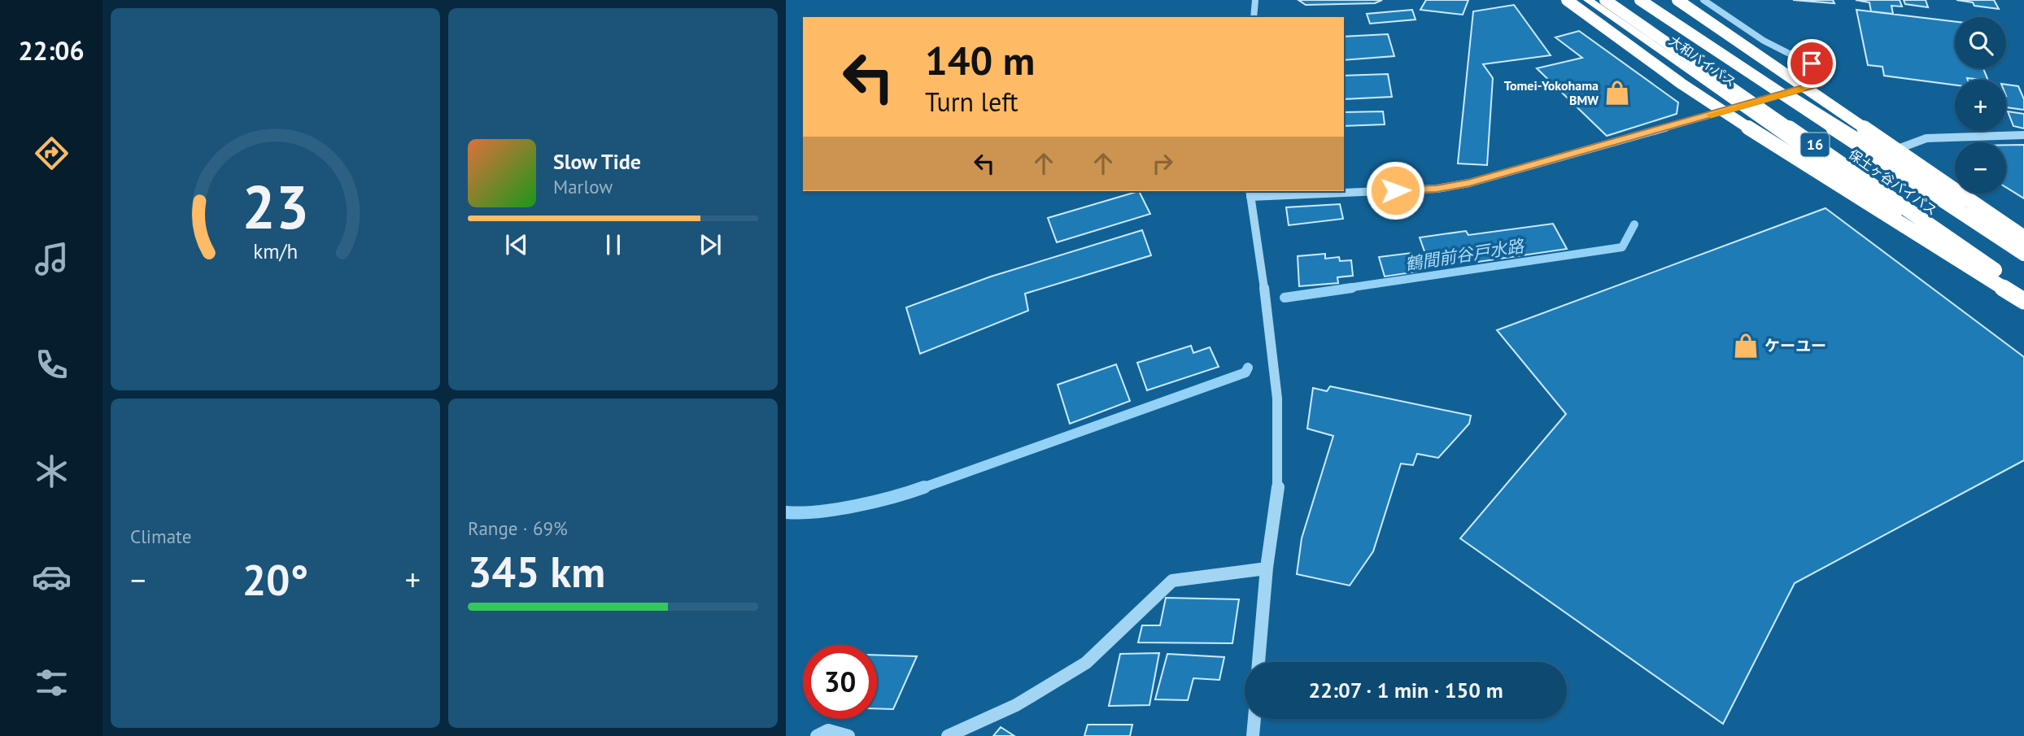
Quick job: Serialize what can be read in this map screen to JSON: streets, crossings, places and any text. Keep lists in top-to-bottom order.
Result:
{
  "streets": {
    "highway": ["大和バイパス", "16", "保土ヶ谷バイパス"]
  },
  "water": ["鶴間前谷戸水路"],
  "places": {
    "shop": ["Tomei-Yokohama BMW", "ケーユー"]
  },
  "page": {
    "tabs": "22:06",
    "map_buttons": ["+", "−"],
    "turn": ["140 m", "Turn left"],
    "song": ["Slow Tide", "Marlow"],
    "tile": [
      "Climate",
      ["Range · 69%", "345 km"]
    ],
    "heat": ["−", "20°", "+"],
    "limit": "30",
    "trip": "22:07 · 1 min · 150 m",
    "gauge": ["23", "km/h"]
  }
}
